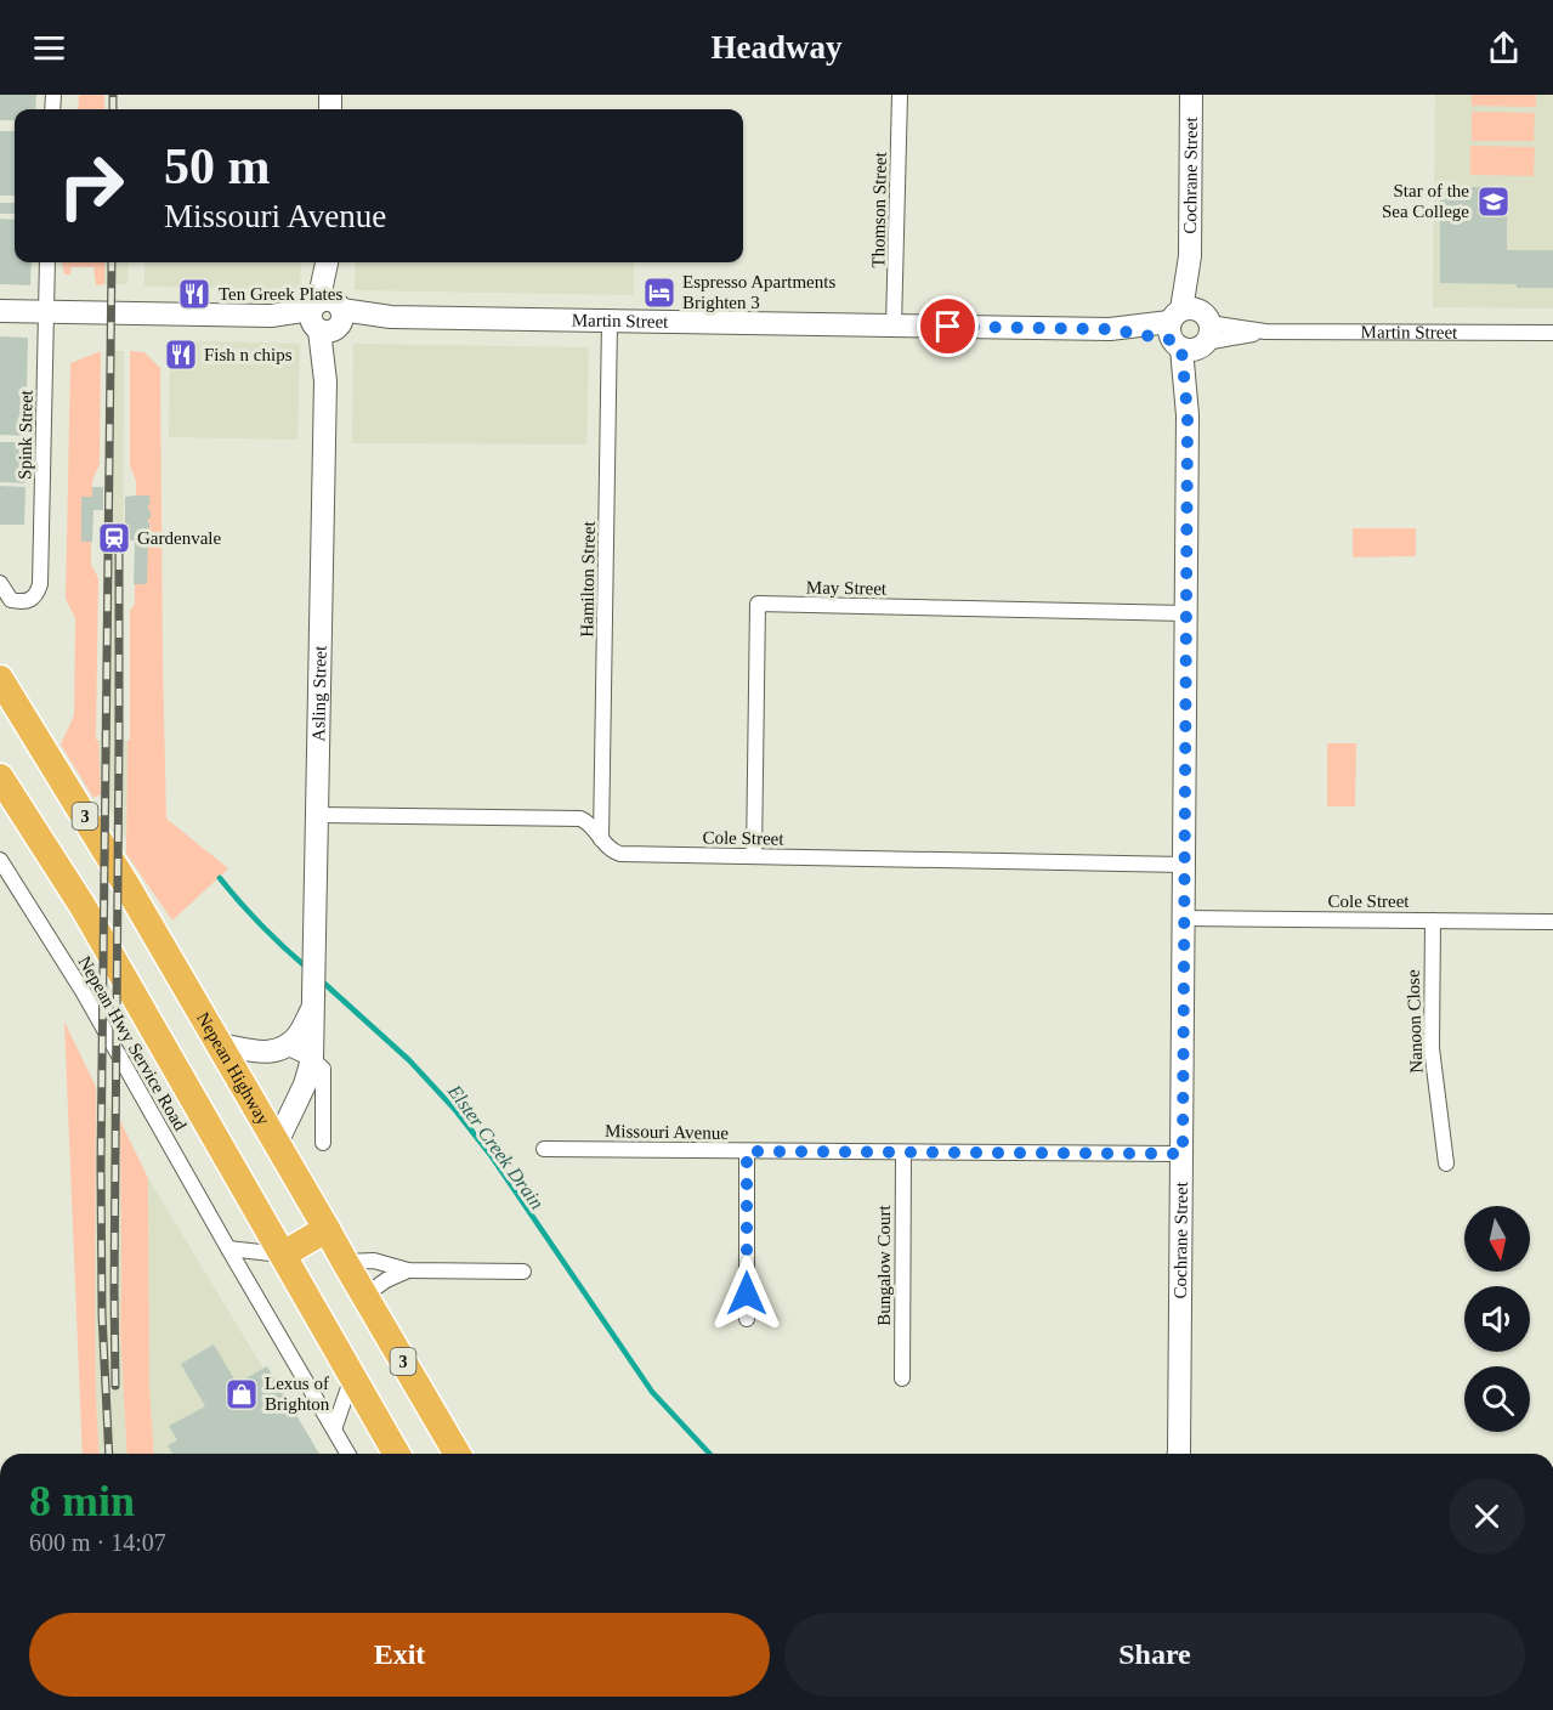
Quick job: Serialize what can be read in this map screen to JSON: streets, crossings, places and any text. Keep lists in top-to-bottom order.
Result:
{
  "streets": {
    "highway": ["3", "Nepean Highway"],
    "street": [
      "Cochrane Street",
      "Thomson Street",
      "Martin Street",
      "Spink Street",
      "Hamilton Street",
      "May Street",
      "Asling Street",
      "Cole Street",
      "Nanoon Close",
      "Nepean Hwy Service Road",
      "Missouri Avenue",
      "Bungalow Court"
    ]
  },
  "crossings": [
    ["Cochrane Street", "Martin Street"],
    ["Cochrane Street", "May Street"],
    ["Cochrane Street", "Cole Street"],
    ["Cochrane Street", "Missouri Avenue"],
    ["Thomson Street", "Martin Street"],
    ["Martin Street", "Spink Street"],
    ["Martin Street", "Hamilton Street"],
    ["Martin Street", "Asling Street"],
    ["Hamilton Street", "Cole Street"],
    ["May Street", "Cole Street"],
    ["Asling Street", "Cole Street"],
    ["Asling Street", "Nepean Highway"],
    ["Cole Street", "Nanoon Close"],
    ["Missouri Avenue", "Bungalow Court"]
  ],
  "water": ["Elster Creek Drain"],
  "places": {
    "school or university": ["Star of the Sea College"],
    "hotel": ["Espresso Apartments Brighten 3"],
    "restaurant": ["Ten Greek Plates", "Fish n chips"],
    "station": ["Gardenvale"],
    "shop": ["Lexus of Brighton"]
  },
  "north": "bottom",
  "page": {
    "header": "Headway",
    "turn": ["50 m", "Missouri Avenue"],
    "heading": ["8 min", "600 m · 14:07"],
    "buttons": ["Exit", "Share"]
  }
}
